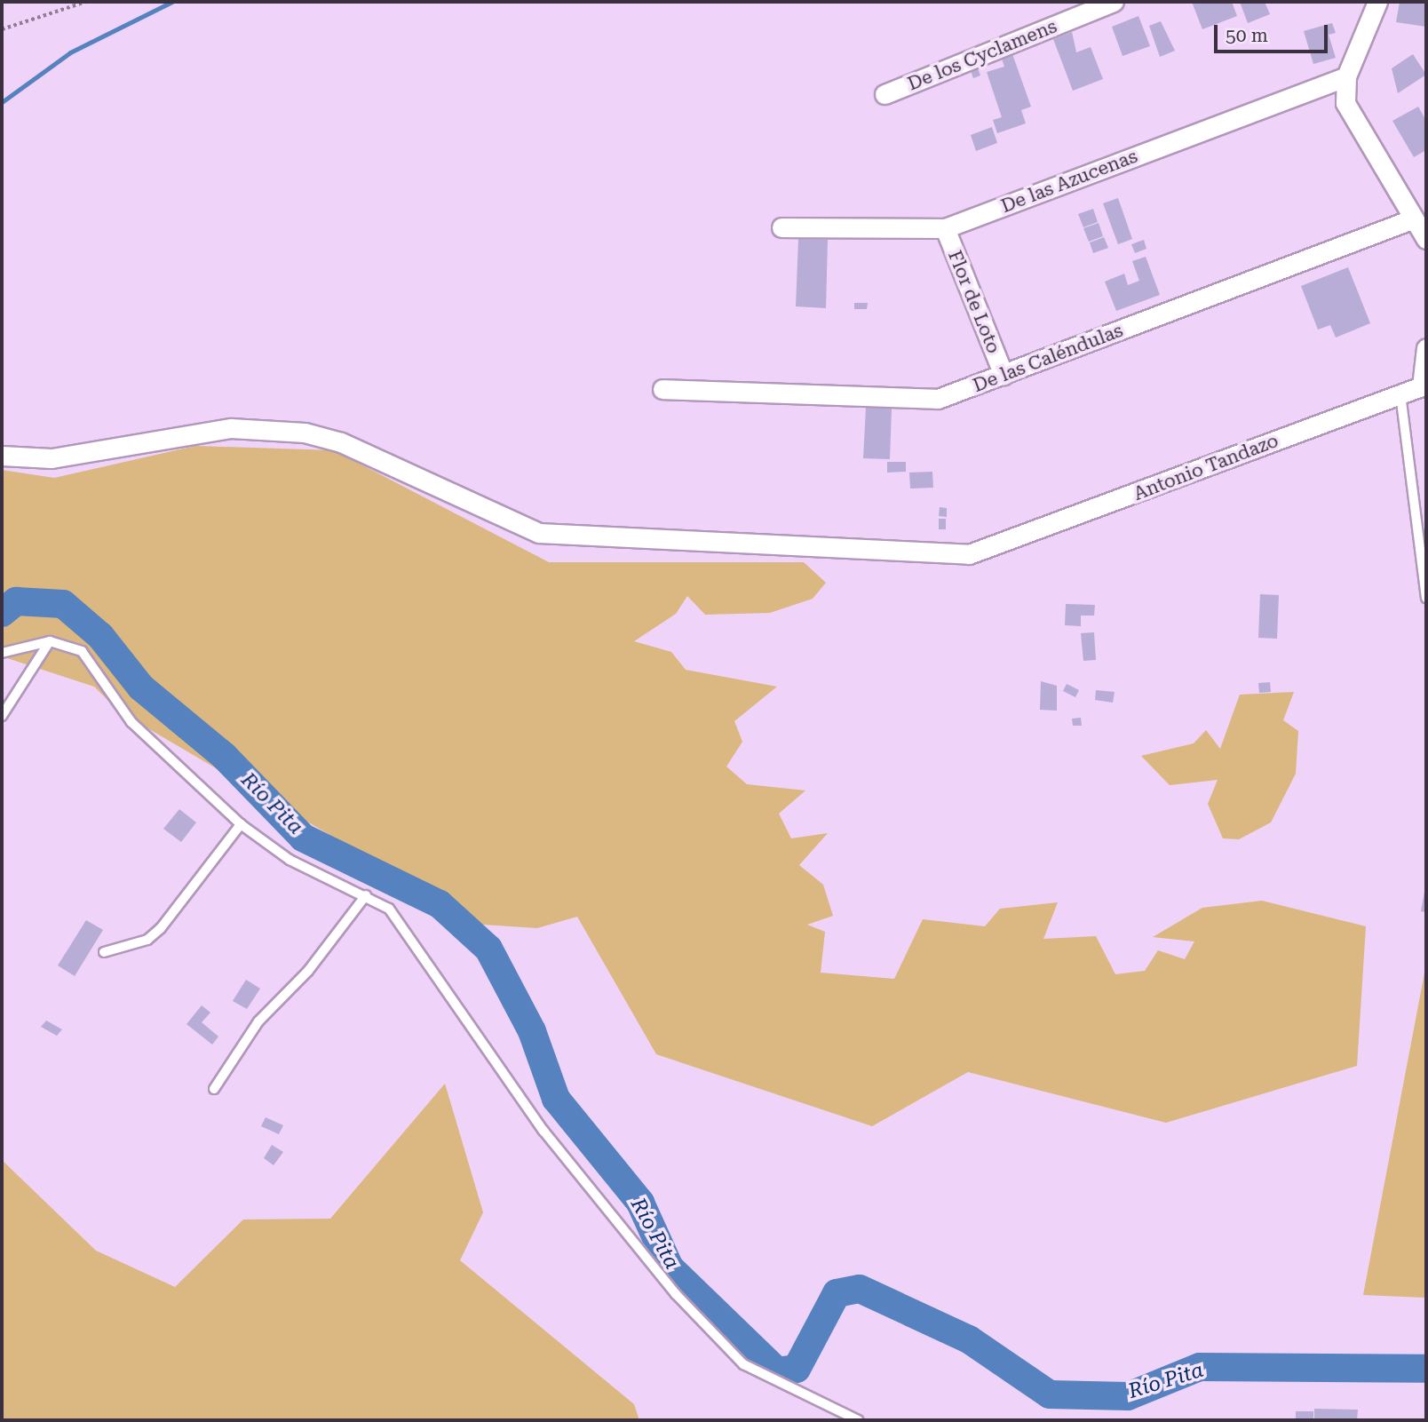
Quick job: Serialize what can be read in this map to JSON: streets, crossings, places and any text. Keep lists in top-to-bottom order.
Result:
{
  "streets": {
    "street": [
      "De los Cyclamens",
      "De las Azucenas",
      "Flor de Loto",
      "De las Caléndulas",
      "Antonio Tandazo"
    ]
  },
  "crossings": [
    ["De las Azucenas", "Flor de Loto"],
    ["Flor de Loto", "De las Caléndulas"]
  ],
  "water": ["Río Pita"],
  "scale_bar": "50 m"
}
